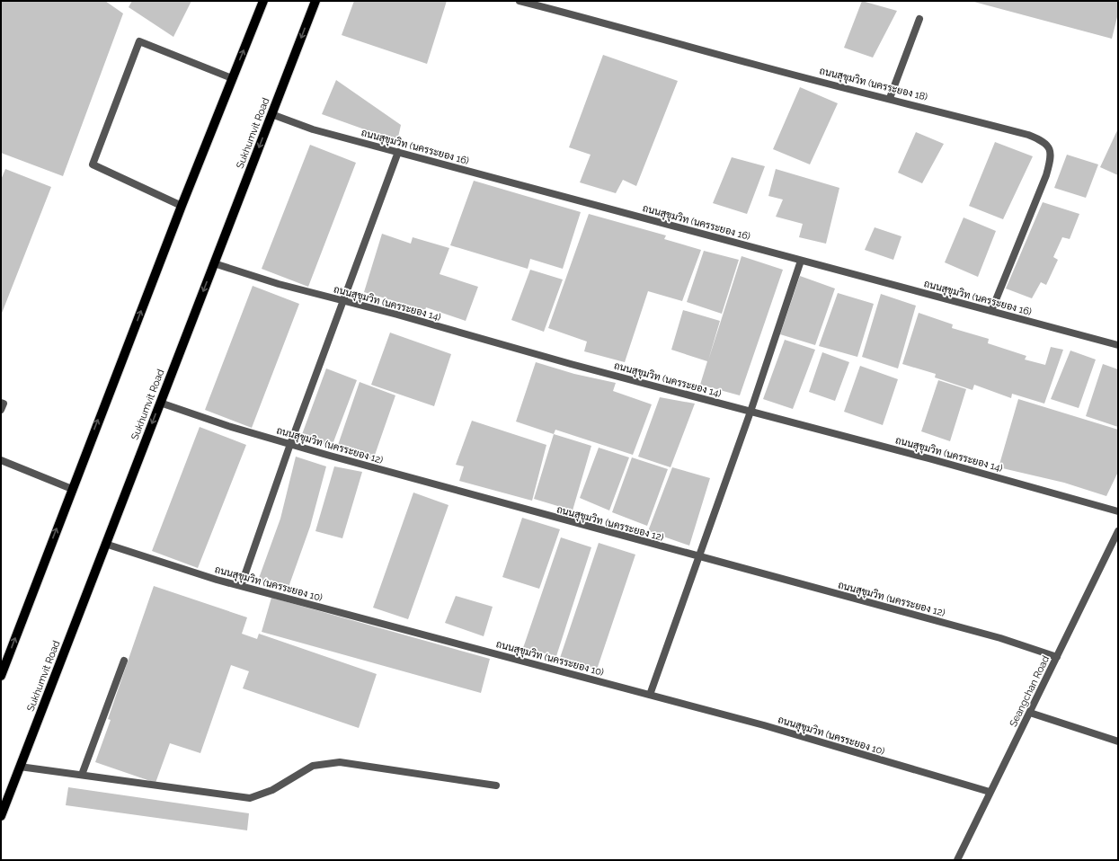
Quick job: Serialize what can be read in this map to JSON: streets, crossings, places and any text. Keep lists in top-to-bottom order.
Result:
{
  "streets": {
    "main road": ["Sukhumvit Road"],
    "street": [
      "ถนนสุขุมวิท (นครระยอง 18)",
      "ถนนสุขุมวิท (นครระยอง 16)",
      "ถนนสุขุมวิท (นครระยอง 14)",
      "ถนนสุขุมวิท (นครระยอง 12)",
      "ถนนสุขุมวิท (นครระยอง 10)",
      "Seangchan Road"
    ]
  },
  "crossings": [
    ["ถนนสุขุมวิท (นครระยอง 18)", "ถนนสุขุมวิท (นครระยอง 16)"],
    ["Sukhumvit Road", "ถนนสุขุมวิท (นครระยอง 16)"],
    ["Sukhumvit Road", "ถนนสุขุมวิท (นครระยอง 14)"],
    ["Sukhumvit Road", "ถนนสุขุมวิท (นครระยอง 12)"],
    ["Sukhumvit Road", "ถนนสุขุมวิท (นครระยอง 10)"],
    ["ถนนสุขุมวิท (นครระยอง 12)", "Seangchan Road"],
    ["ถนนสุขุมวิท (นครระยอง 10)", "Seangchan Road"]
  ]
}
